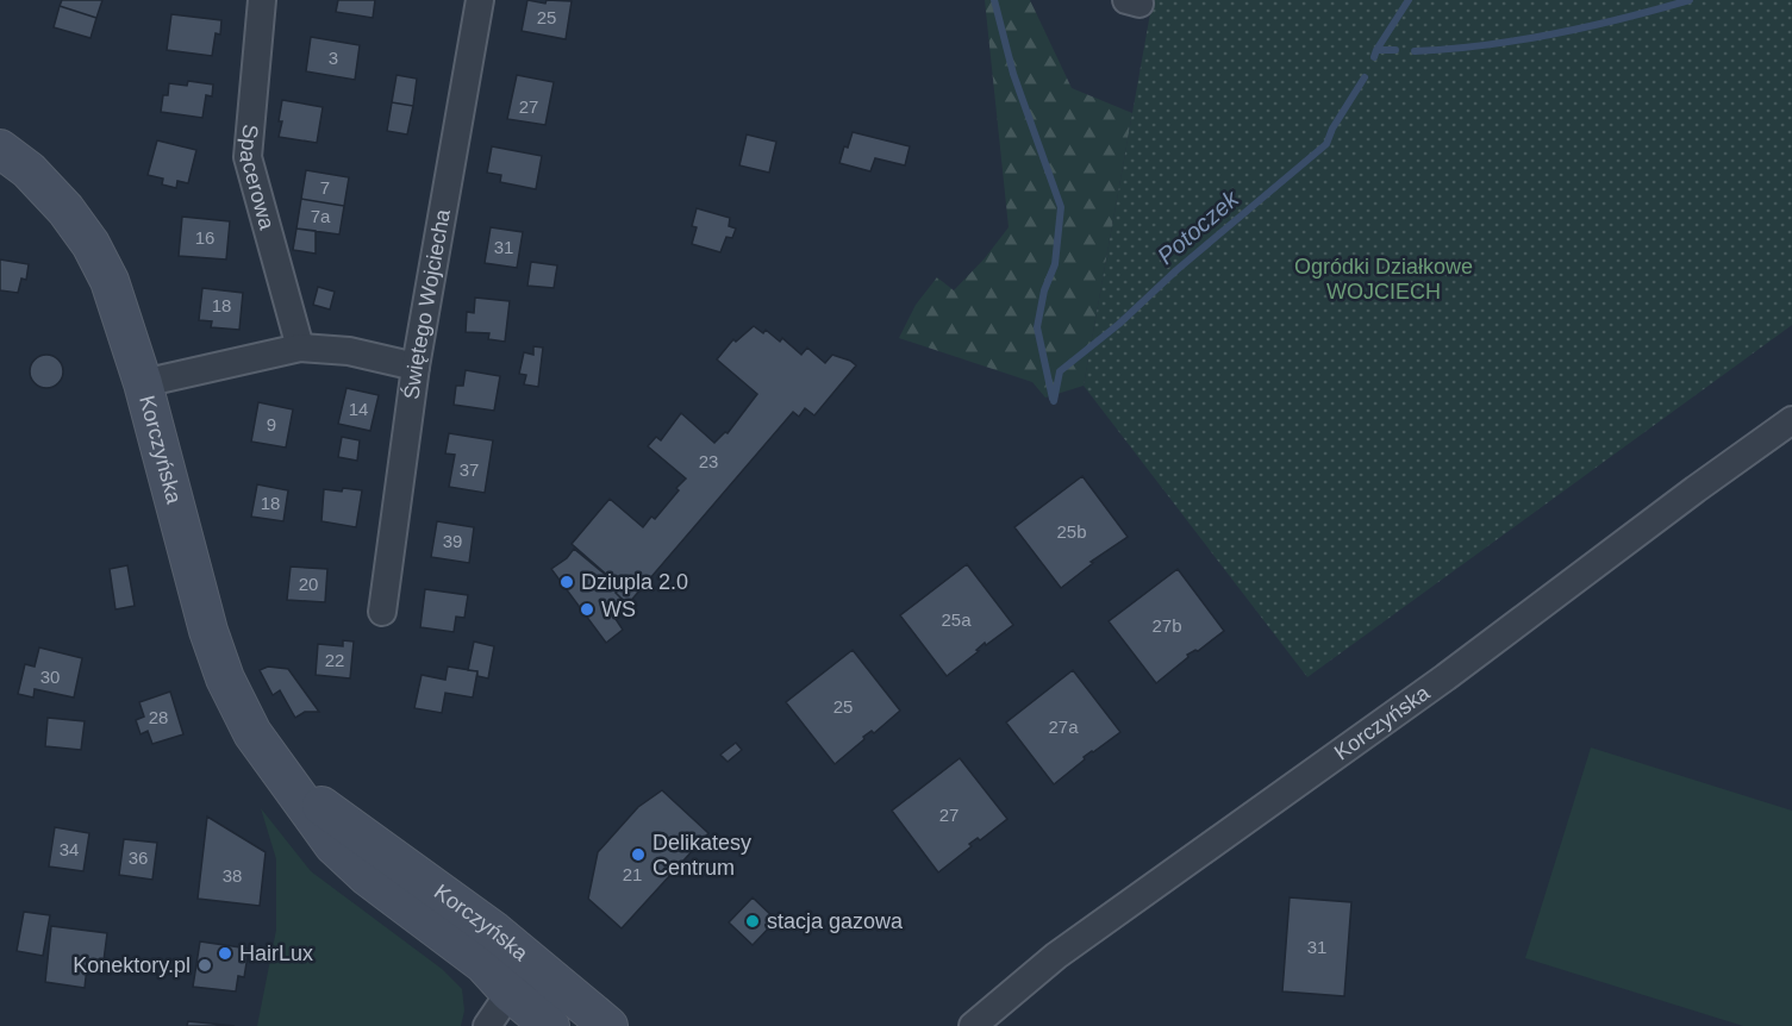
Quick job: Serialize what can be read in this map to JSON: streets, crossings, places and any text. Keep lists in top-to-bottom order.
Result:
{
  "streets": {
    "main road": ["Korczyńska"],
    "street": ["Spacerowa", "Świętego Wojciecha"]
  },
  "water": ["Potoczek"],
  "parks": ["Ogródki Działkowe WOJCIECH"],
  "places": [
    "Dziupla 2.0",
    "WS",
    "Delikatesy Centrum",
    "stacja gazowa",
    "HairLux",
    "Konektory.pl"
  ],
  "house_numbers": [
    "25",
    "3",
    "27",
    "7",
    "7a",
    "16",
    "31",
    "18",
    "14",
    "9",
    "23",
    "37",
    "18",
    "25b",
    "39",
    "20",
    "25a",
    "27b",
    "22",
    "30",
    "25",
    "28",
    "27a",
    "27",
    "34",
    "36",
    "21",
    "38",
    "31"
  ]
}
